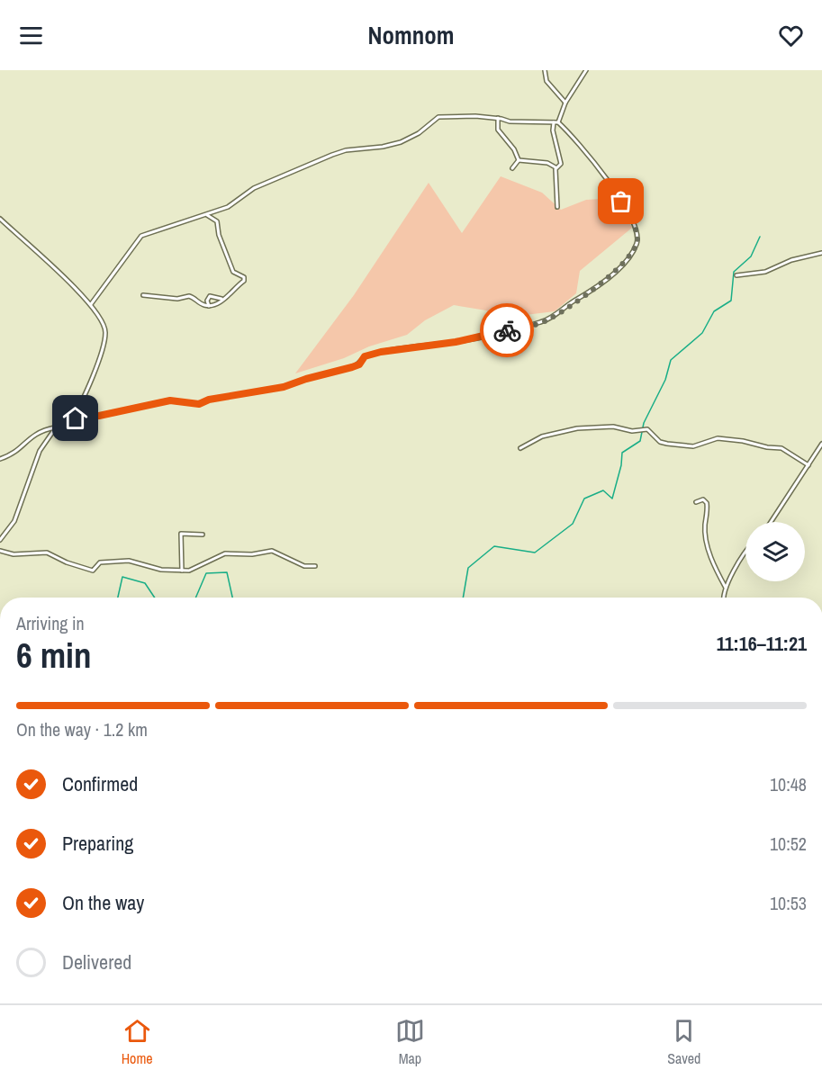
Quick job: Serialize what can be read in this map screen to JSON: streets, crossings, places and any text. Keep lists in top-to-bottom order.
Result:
{
  "page": {
    "header": "Nomnom",
    "heading": ["6 min", "Arriving in", "11:16–11:21"],
    "bar": "On the way · 1.2 km",
    "list": [
      ["Confirmed", "10:48"],
      ["Preparing", "10:52"],
      ["On the way", "10:53"],
      "Delivered"
    ],
    "tabs": ["Home", "Map", "Saved"]
  }
}
